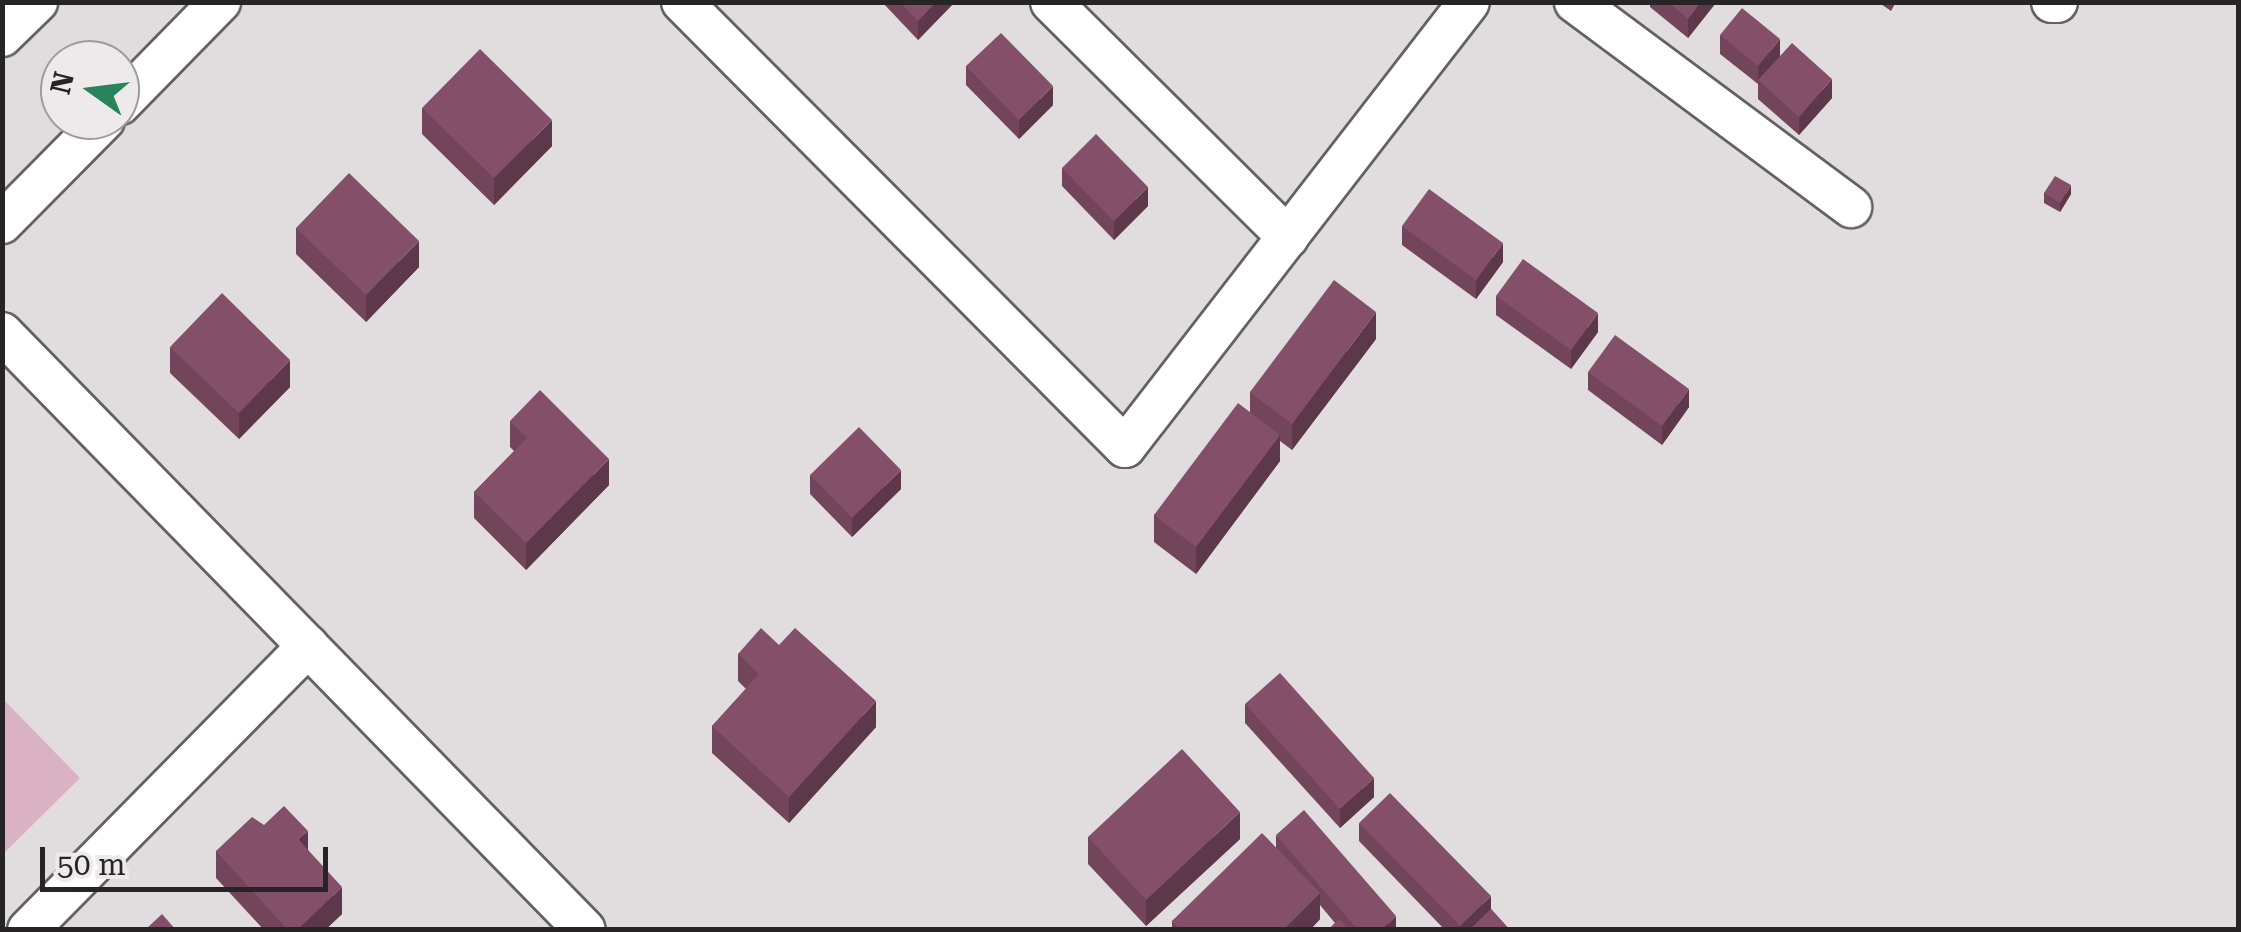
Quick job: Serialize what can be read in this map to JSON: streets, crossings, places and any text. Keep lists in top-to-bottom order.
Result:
{
  "scale_bar": "50 m",
  "north": "left"
}
